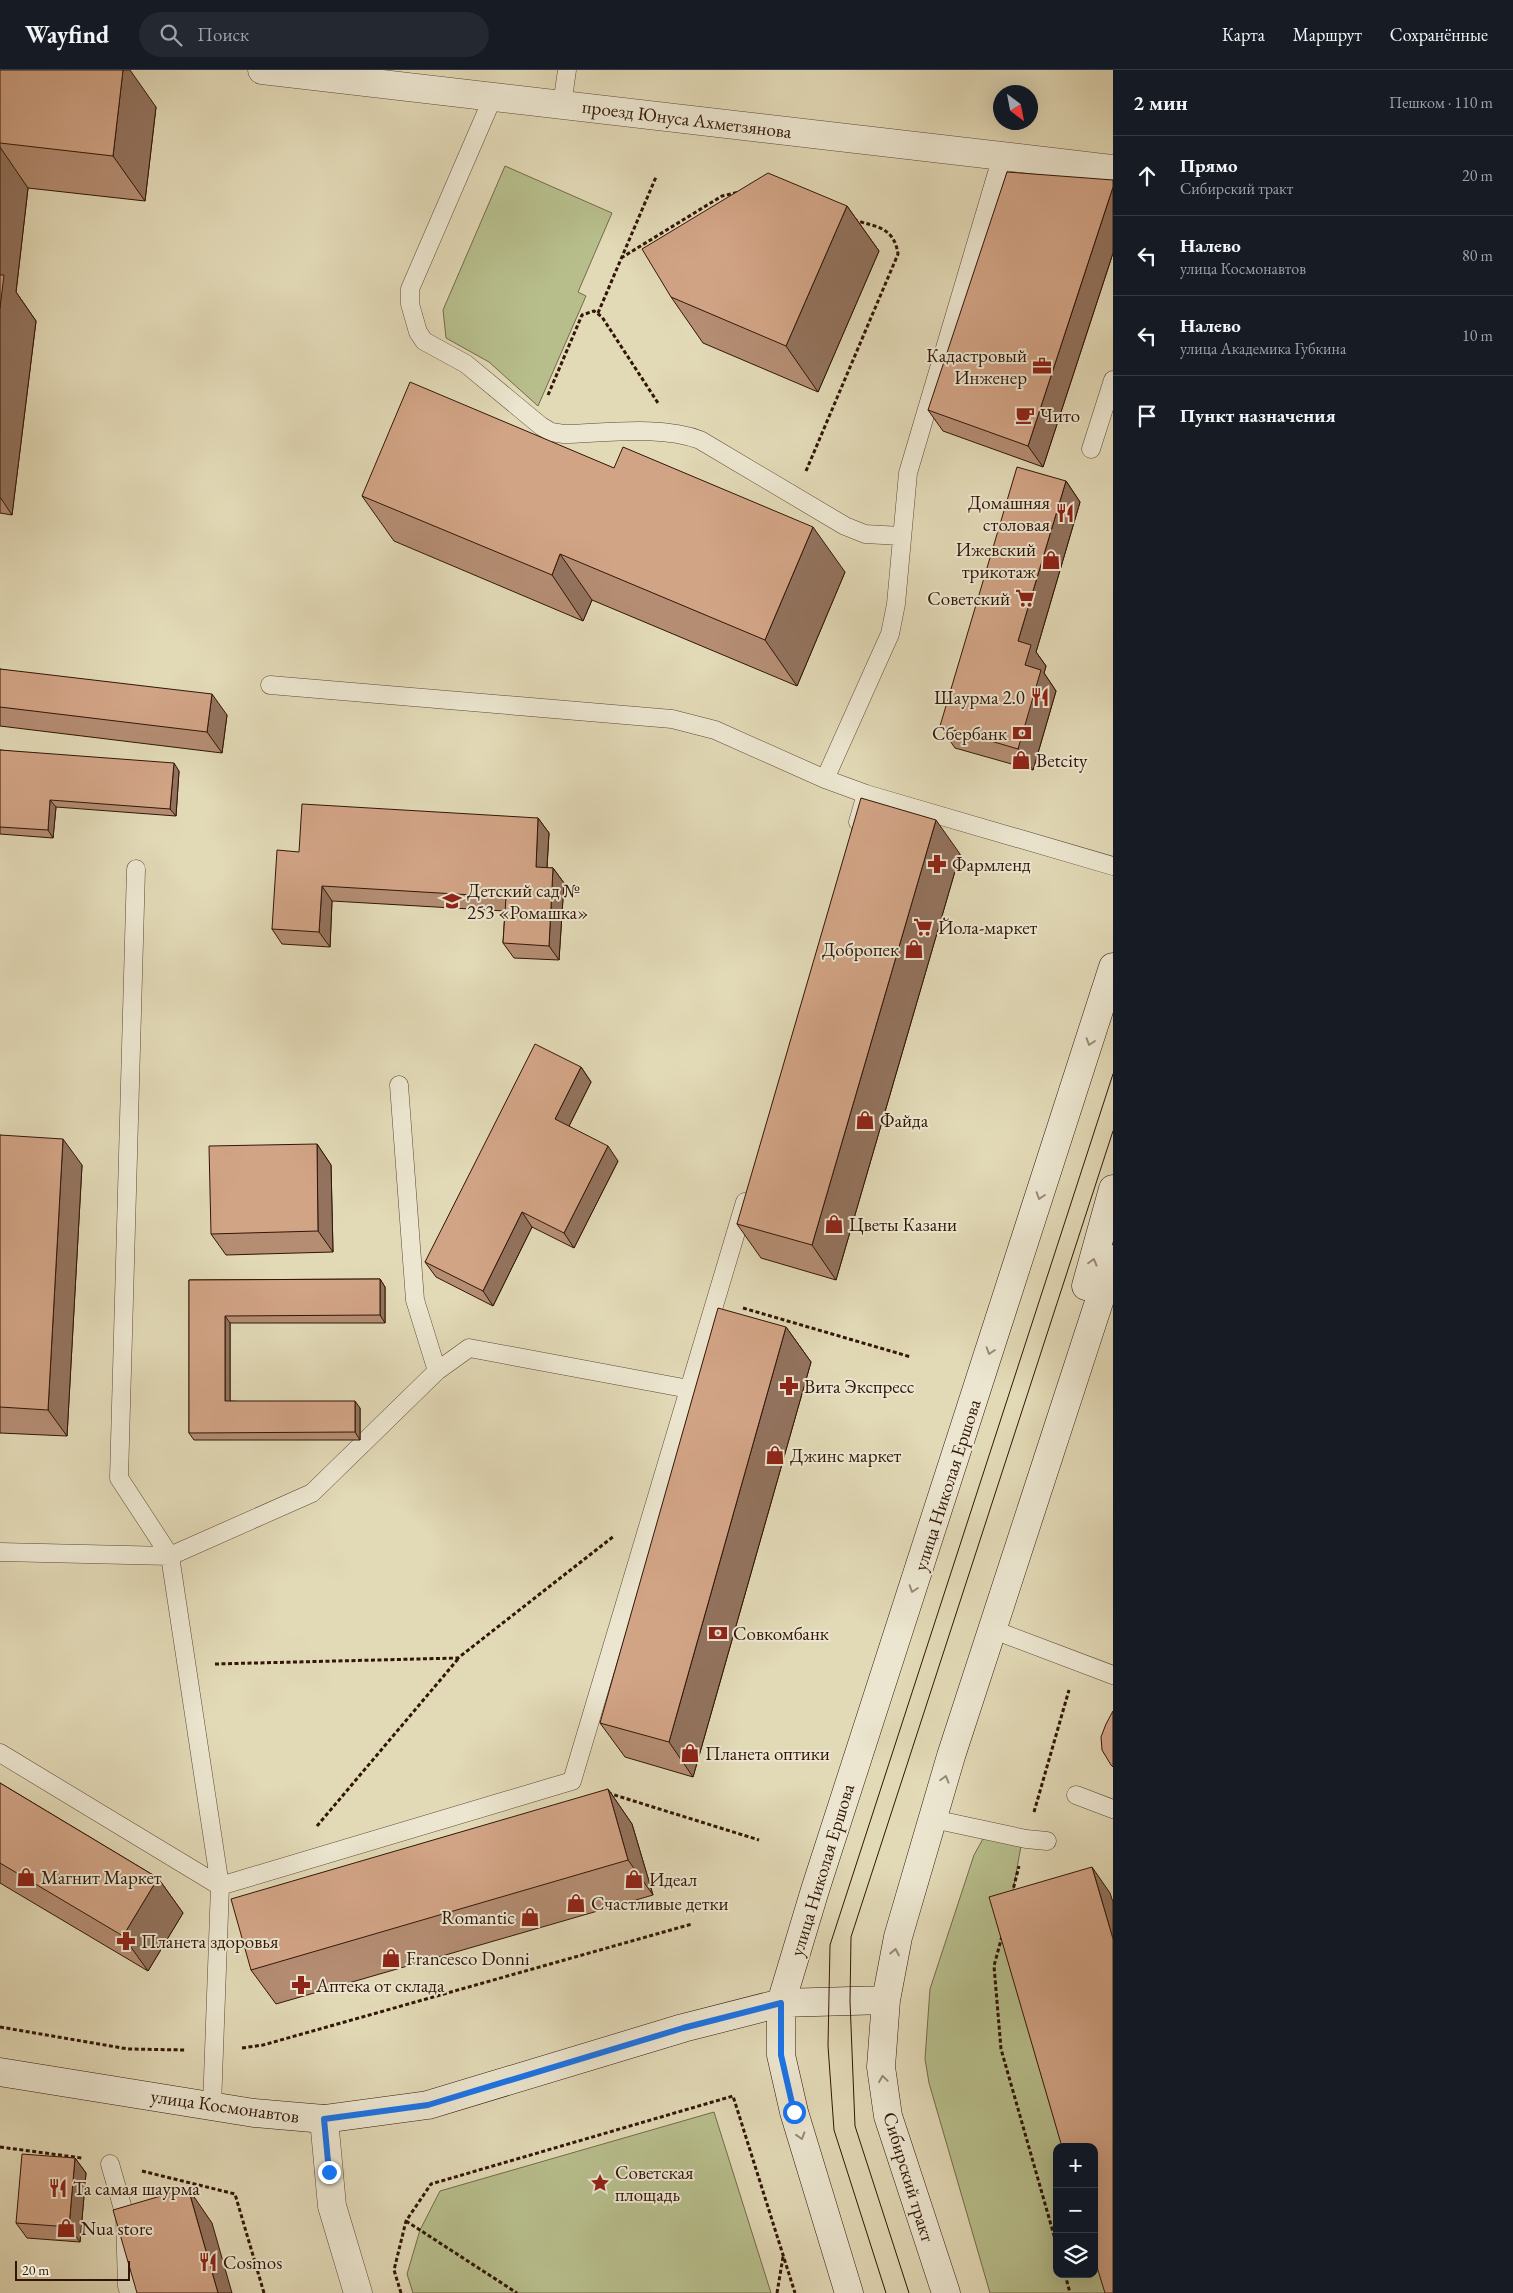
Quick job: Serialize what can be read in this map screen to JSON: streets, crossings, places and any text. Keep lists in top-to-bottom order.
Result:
{
  "streets": {
    "main road": [
      "проезд Юнуса Ахметзянова",
      "улица Николая Ершова",
      "улица Космонавтов",
      "Сибирский тракт"
    ]
  },
  "crossings": [
    ["улица Николая Ершова", "улица Космонавтов"],
    ["улица Космонавтов", "Сибирский тракт"]
  ],
  "places": {
    "office": ["Кадастровый Инженер"],
    "cafe": ["Чито"],
    "restaurant": [
      "Домашняя столовая",
      "Шаурма 2.0",
      "Та самая шаурма",
      "Cosmos"
    ],
    "shop": [
      "Ижевский трикотаж",
      "Betcity",
      "Добропек",
      "Файда",
      "Цветы Казани",
      "Джинс маркет",
      "Планета оптики",
      "Магнит Маркет",
      "Идеал",
      "Счастливые детки",
      "Romantic",
      "Francesco Donni",
      "Nua store"
    ],
    "supermarket": ["Советский", "Йола-маркет"],
    "bank": ["Сбербанк", "Совкомбанк"],
    "pharmacy": [
      "Фармленд",
      "Вита Экспресс",
      "Планета здоровья",
      "Аптека от склада"
    ],
    "school or university": ["Детский сад № 253 «Ромашка»"],
    "place": ["Советская площадь"]
  },
  "scale_bar": "20 m",
  "north": "bottom right",
  "page": {
    "header": "Wayfind",
    "search": "Поиск",
    "nav": ["Карта", "Маршрут", "Сохранённые"],
    "heading": ["2 мин", "Пешком · 110 m"],
    "list": [
      ["Прямо", "Сибирский тракт", "20 m"],
      ["Налево", "улица Космонавтов", "80 m"],
      ["Налево", "улица Академика Губкина", "10 m"],
      "Пункт назначения"
    ],
    "map_buttons": ["+", "−"],
    "scale": "20 m"
  }
}
